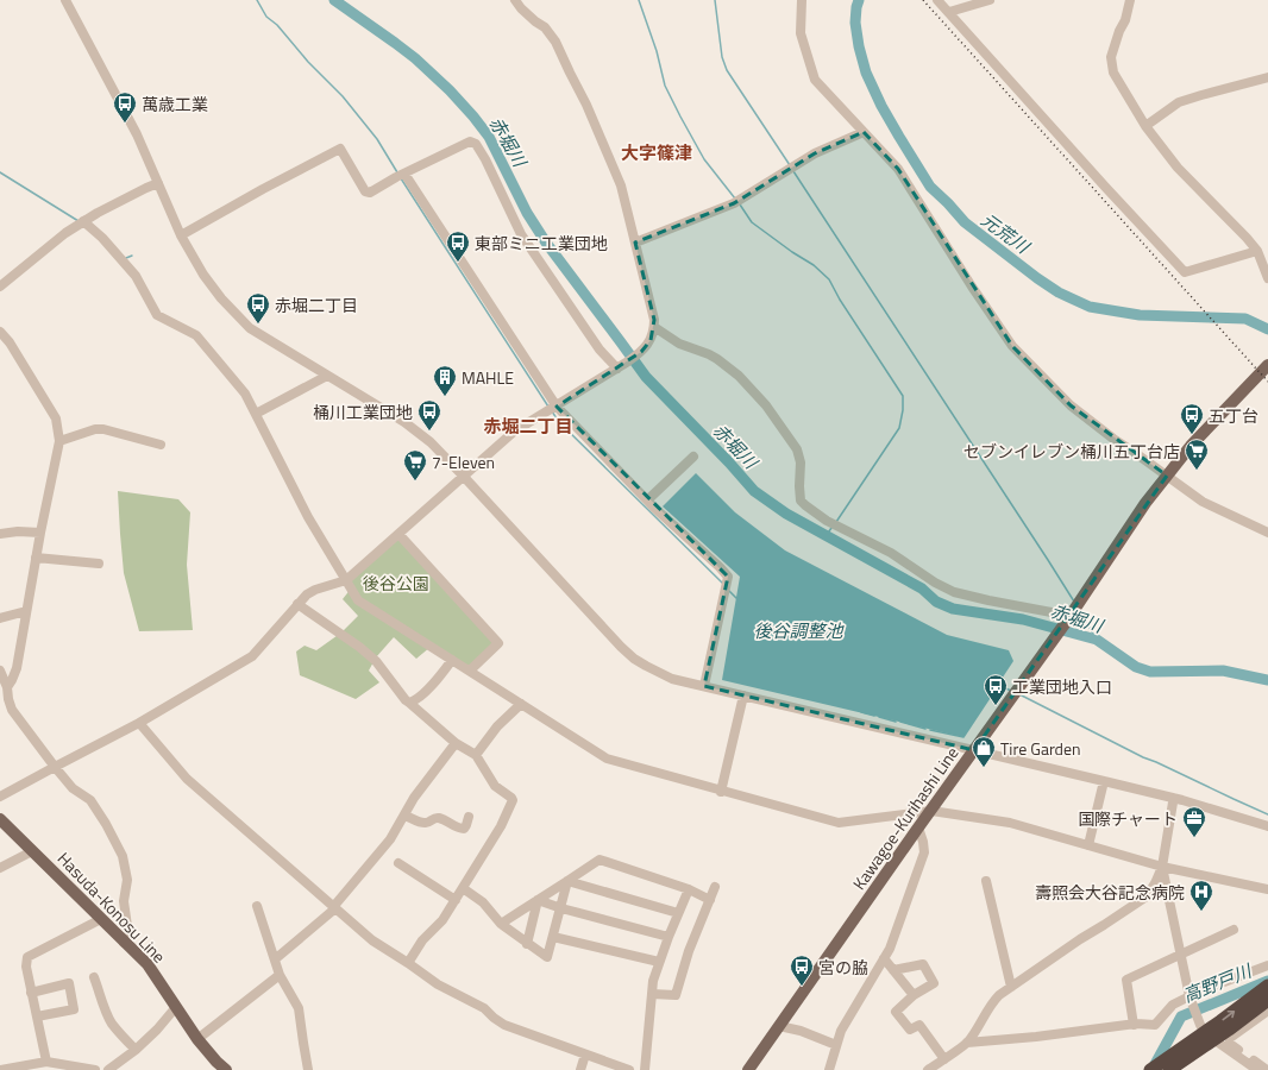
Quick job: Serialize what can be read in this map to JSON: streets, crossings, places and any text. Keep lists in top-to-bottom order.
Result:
{
  "streets": {
    "main road": ["Kawagoe-Kurihashi Line", "Hasuda-Konosu Line"]
  },
  "districts": ["大字篠津", "赤堀二丁目"],
  "water": [
    "赤堀川",
    "元荒川",
    "後谷調整池",
    "高野戸川"
  ],
  "parks": ["後谷公園"],
  "places": {
    "bus stop": [
      "萬歳工業",
      "東部ミニ工業団地",
      "赤堀二丁目",
      "桶川工業団地",
      "五丁台",
      "工業団地入口",
      "宮の脇"
    ],
    "building": ["MAHLE"],
    "supermarket": ["セブンイレブン桶川五丁台店", "7-Eleven"],
    "shop": ["Tire Garden"],
    "office": ["国際チャート"],
    "hospital": ["壽照会大谷記念病院"]
  }
}
